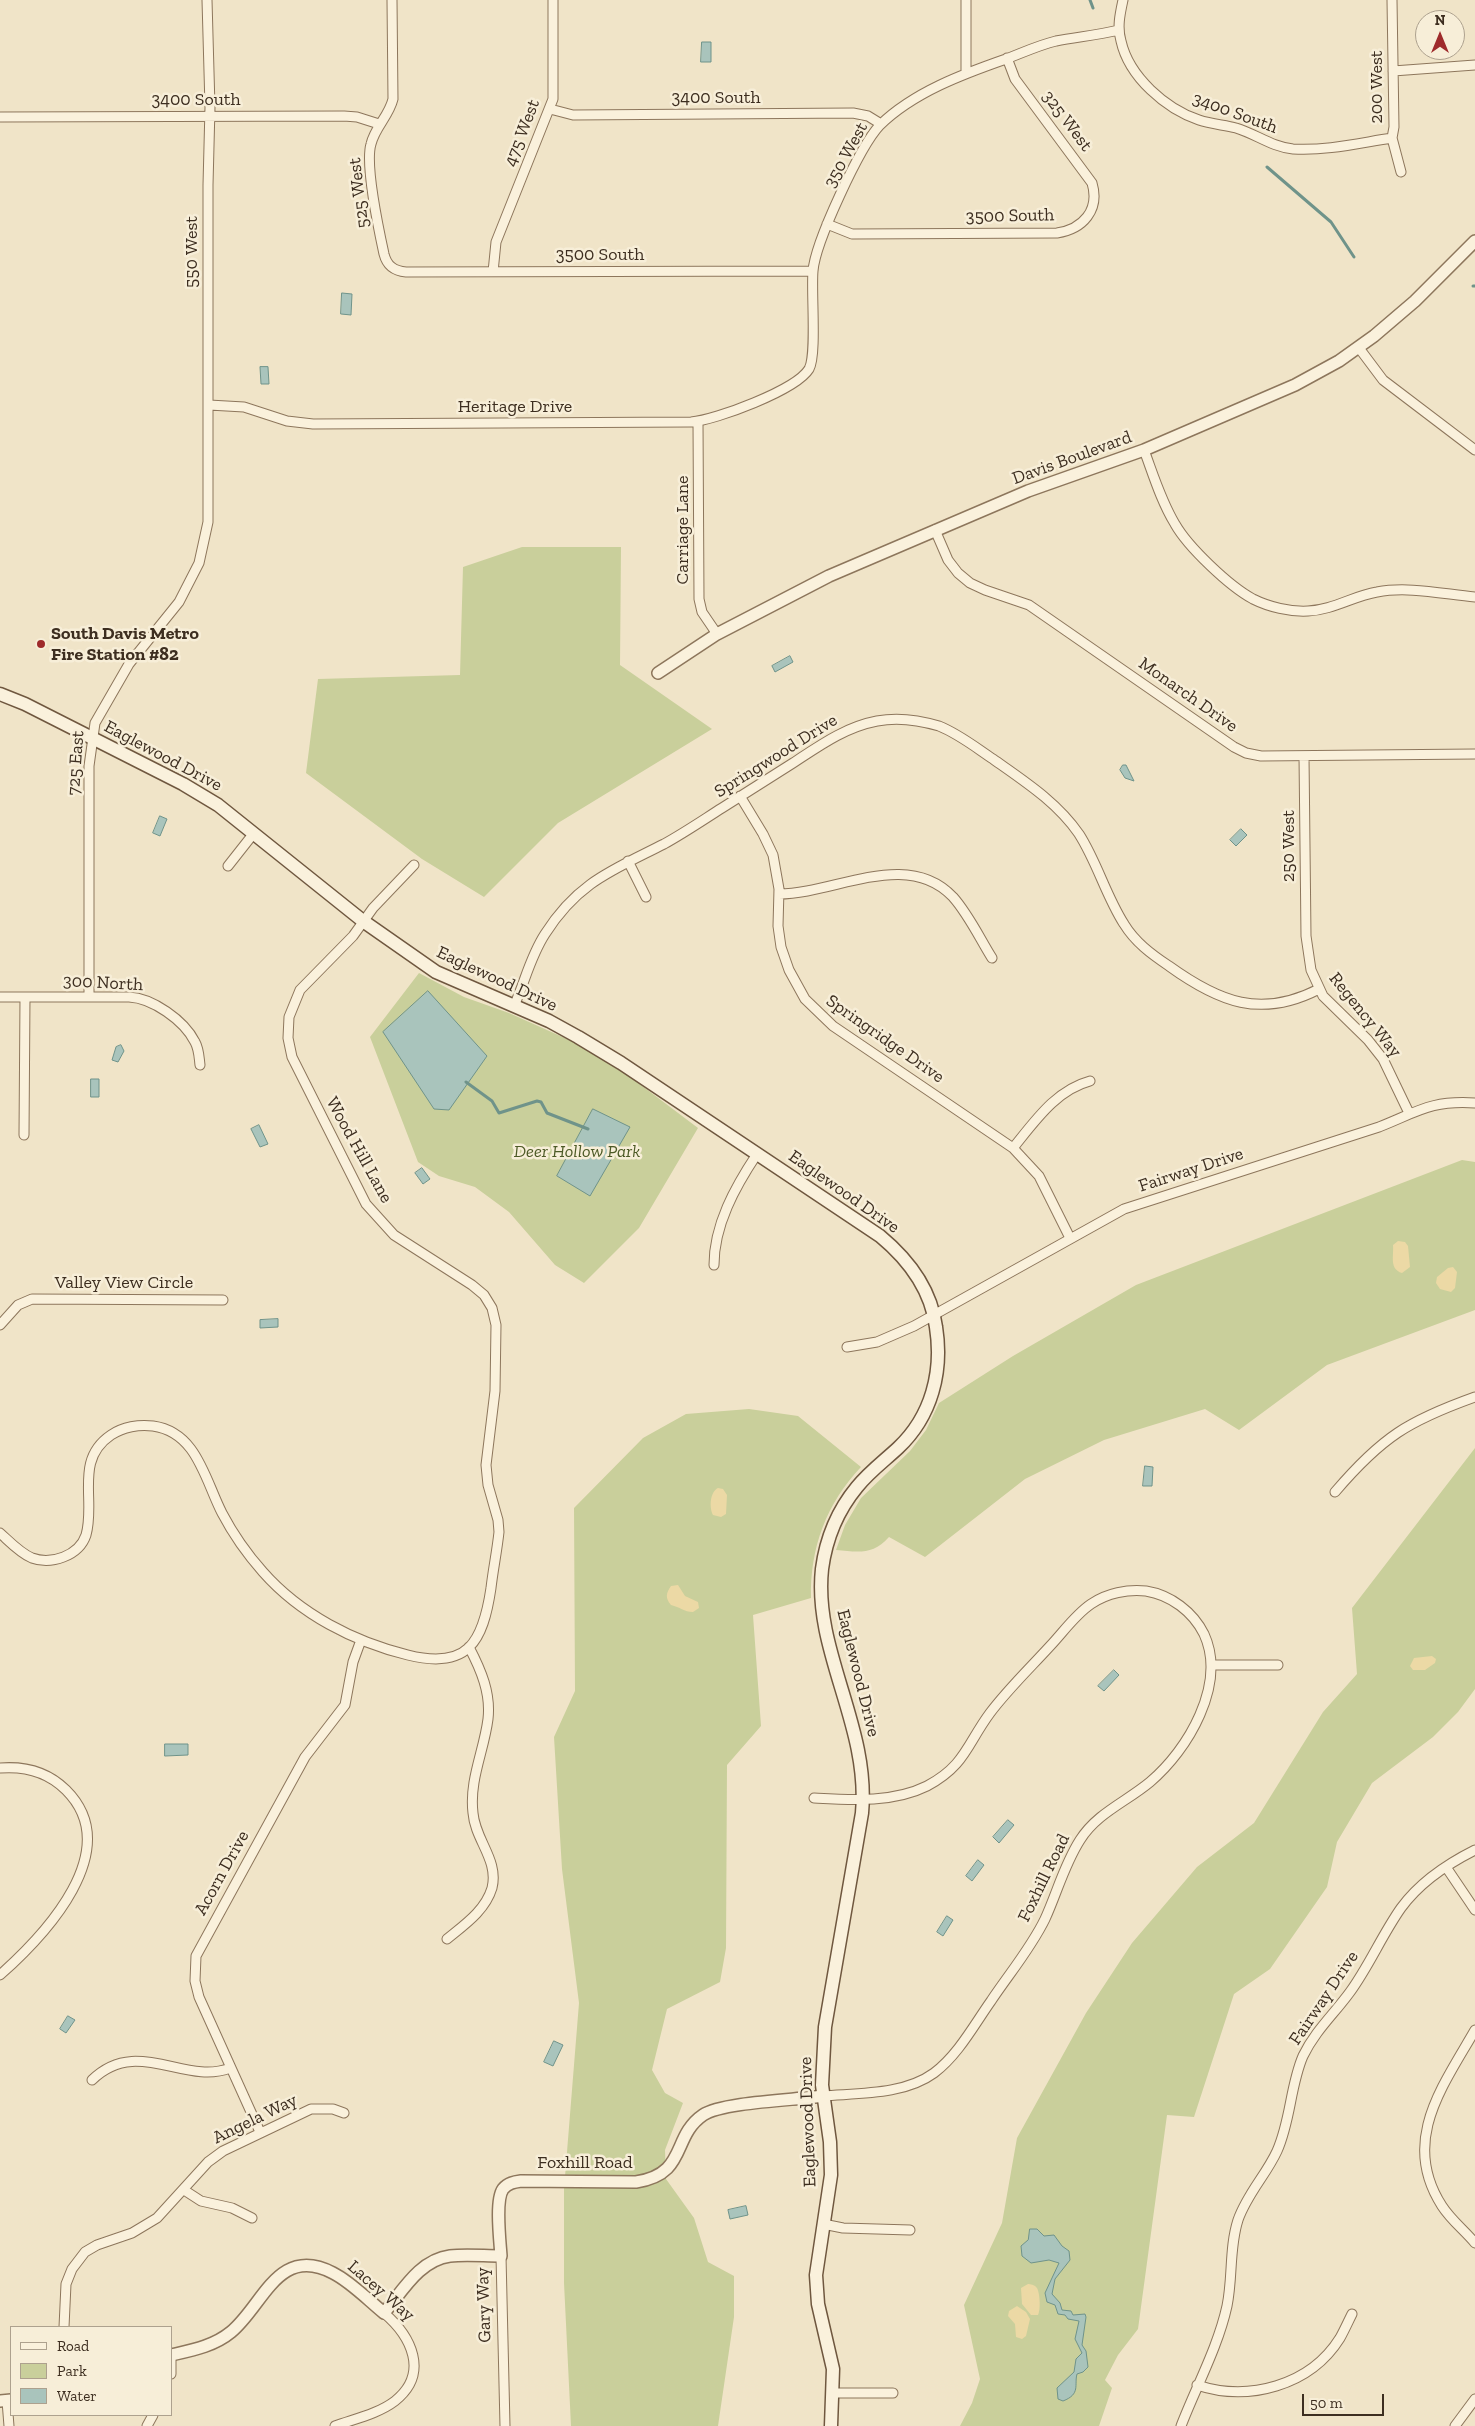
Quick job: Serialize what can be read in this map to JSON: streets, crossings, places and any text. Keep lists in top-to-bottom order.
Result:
{
  "streets": {
    "main road": ["Eaglewood Drive"],
    "street": [
      "200 West",
      "3400 South",
      "325 West",
      "475 West",
      "350 West",
      "525 West",
      "3500 South",
      "550 West",
      "Heritage Drive",
      "Davis Boulevard",
      "Carriage Lane",
      "Monarch Drive",
      "Springwood Drive",
      "725 East",
      "250 West",
      "300 North",
      "Regency Way",
      "Springridge Drive",
      "Wood Hill Lane",
      "Fairway Drive",
      "Valley View Circle",
      "Acorn Drive",
      "Foxhill Road",
      "Angela Way",
      "Lacey Way",
      "Gary Way"
    ]
  },
  "crossings": [
    ["200 West", "3400 South"],
    ["3400 South", "475 West"],
    ["3400 South", "350 West"],
    ["3400 South", "525 West"],
    ["3400 South", "550 West"],
    ["325 West", "3500 South"],
    ["475 West", "3500 South"],
    ["350 West", "3500 South"],
    ["350 West", "Heritage Drive"],
    ["525 West", "3500 South"],
    ["550 West", "Heritage Drive"],
    ["550 West", "725 East"],
    ["Heritage Drive", "Carriage Lane"],
    ["Davis Boulevard", "Carriage Lane"],
    ["Davis Boulevard", "Monarch Drive"],
    ["Monarch Drive", "250 West"],
    ["Eaglewood Drive", "Springwood Drive"],
    ["Eaglewood Drive", "725 East"],
    ["Eaglewood Drive", "Wood Hill Lane"],
    ["Eaglewood Drive", "Fairway Drive"],
    ["Eaglewood Drive", "Foxhill Road"],
    ["Springwood Drive", "Regency Way"],
    ["Springwood Drive", "Springridge Drive"],
    ["725 East", "300 North"],
    ["250 West", "Regency Way"],
    ["Regency Way", "Fairway Drive"],
    ["Springridge Drive", "Fairway Drive"],
    ["Acorn Drive", "Angela Way"],
    ["Foxhill Road", "Gary Way"]
  ],
  "parks": ["Deer Hollow Park"],
  "places": ["South Davis Metro Fire Station #82"],
  "legend": ["Road", "Park", "Water"],
  "scale_bar": "50 m",
  "north": "top"
}
